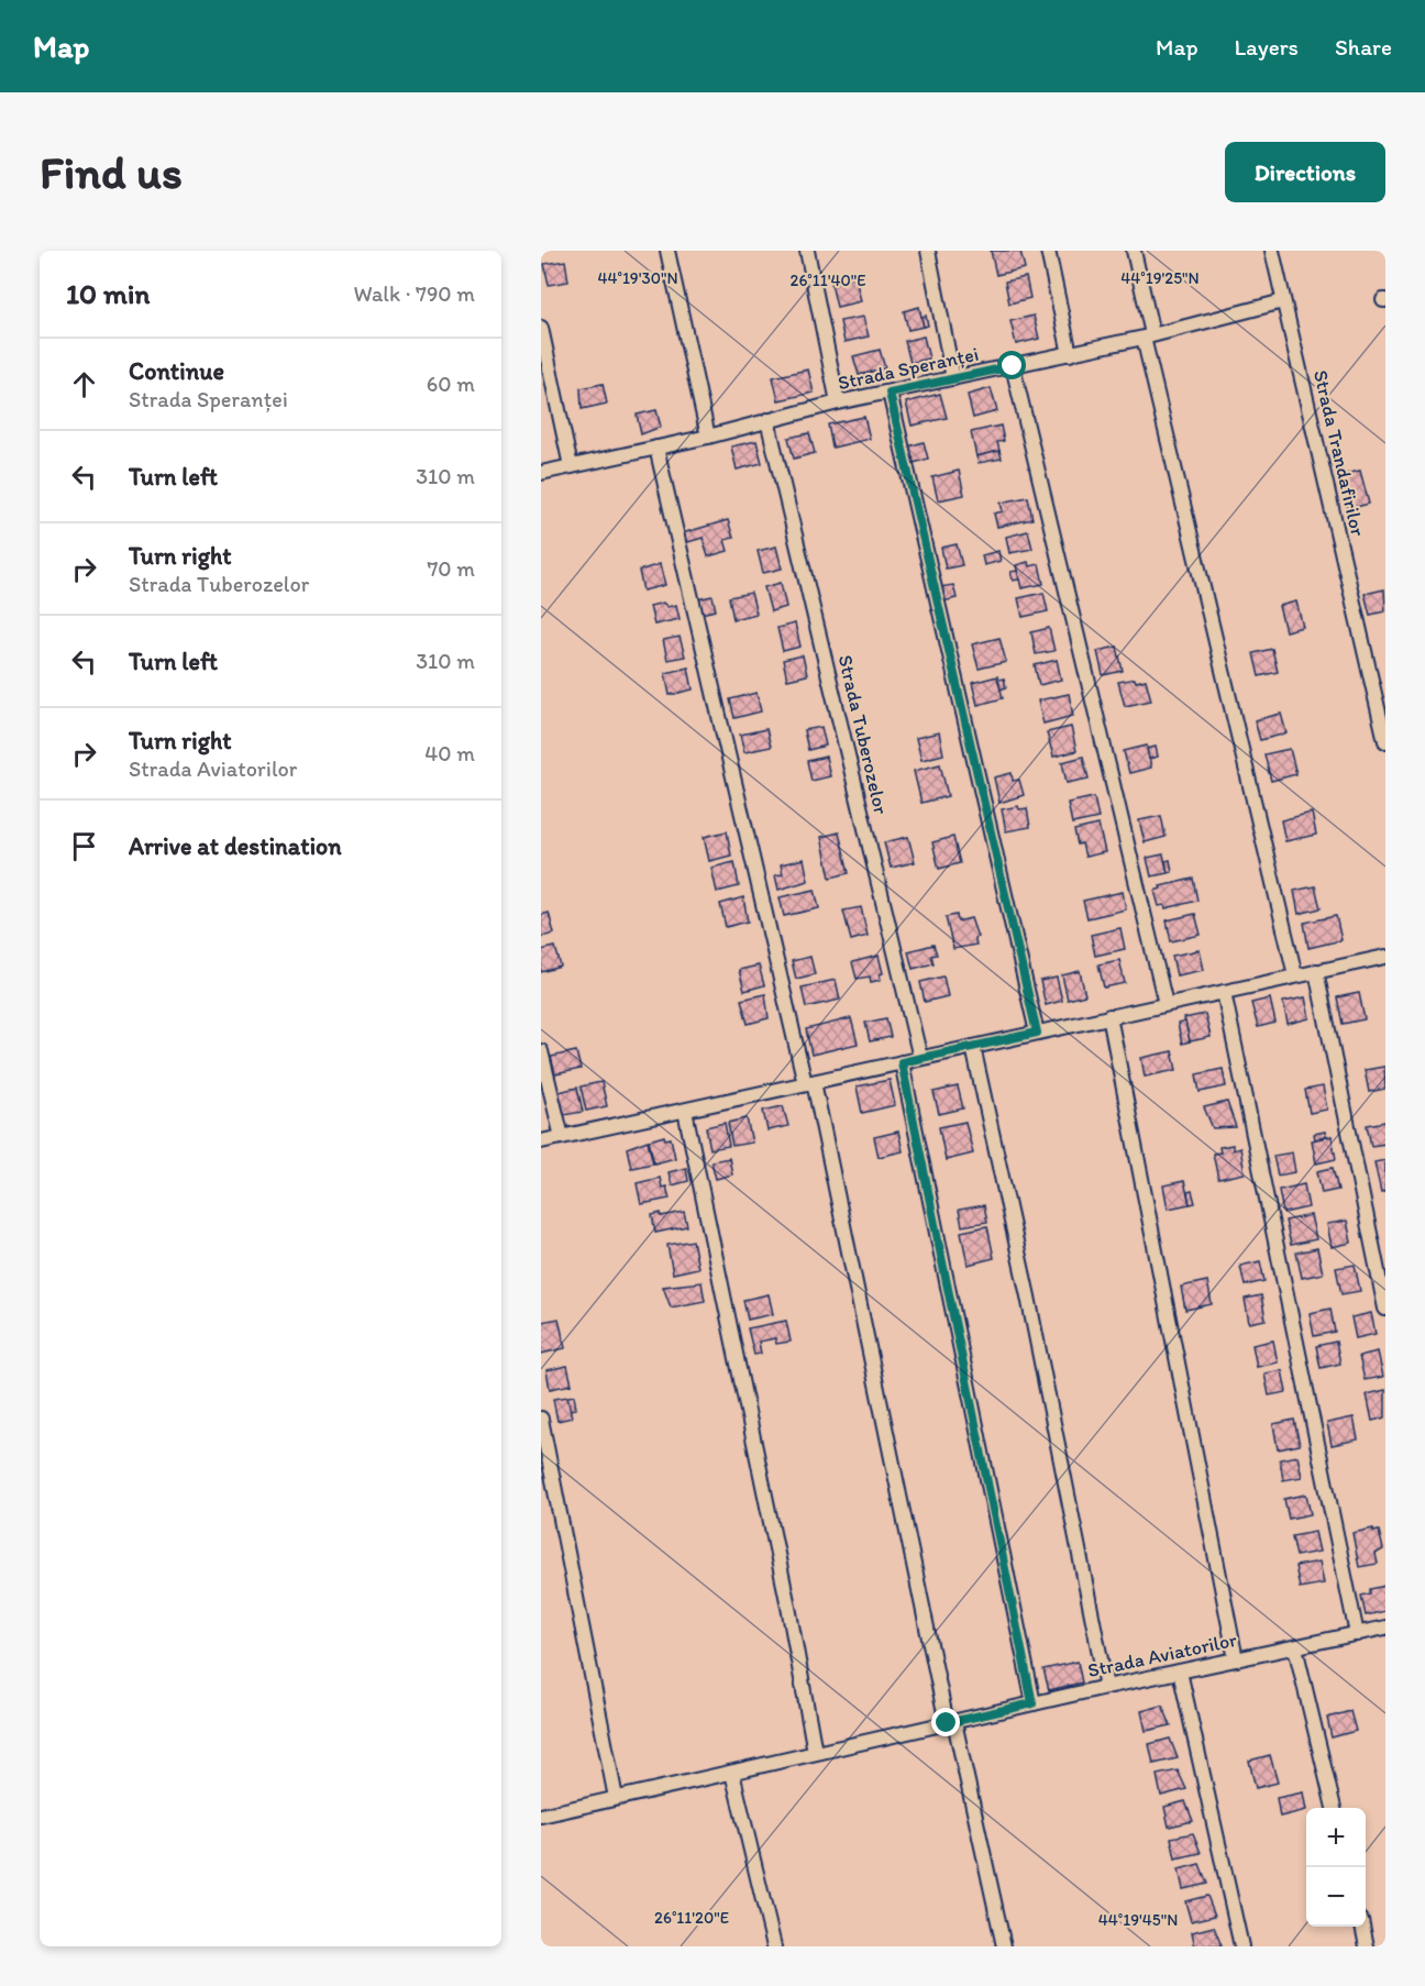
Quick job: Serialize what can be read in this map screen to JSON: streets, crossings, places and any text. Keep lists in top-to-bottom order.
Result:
{
  "streets": {
    "street": [
      "Strada Speranței",
      "Strada Trandafirilor",
      "Strada Tuberozelor",
      "Strada Aviatorilor"
    ]
  },
  "crossings": [
    ["Strada Speranței", "Strada Trandafirilor"],
    ["Strada Speranței", "Strada Tuberozelor"]
  ],
  "page": {
    "header": "Map",
    "nav": ["Map", "Layers", "Share"],
    "buttons": "Directions",
    "title": "Find us",
    "heading": ["10 min", "Walk · 790 m"],
    "list": [
      ["Continue", "Strada Speranței", "60 m"],
      ["Turn left", "310 m"],
      ["Turn right", "Strada Tuberozelor", "70 m"],
      ["Turn left", "310 m"],
      ["Turn right", "Strada Aviatorilor", "40 m"],
      "Arrive at destination"
    ],
    "map_buttons": ["+", "−"]
  },
  "coordinates": [
    "44°19'30\"N",
    "44°19'25\"N",
    "26°11'40\"E",
    "26°11'20\"E",
    "44°19'45\"N"
  ]
}
